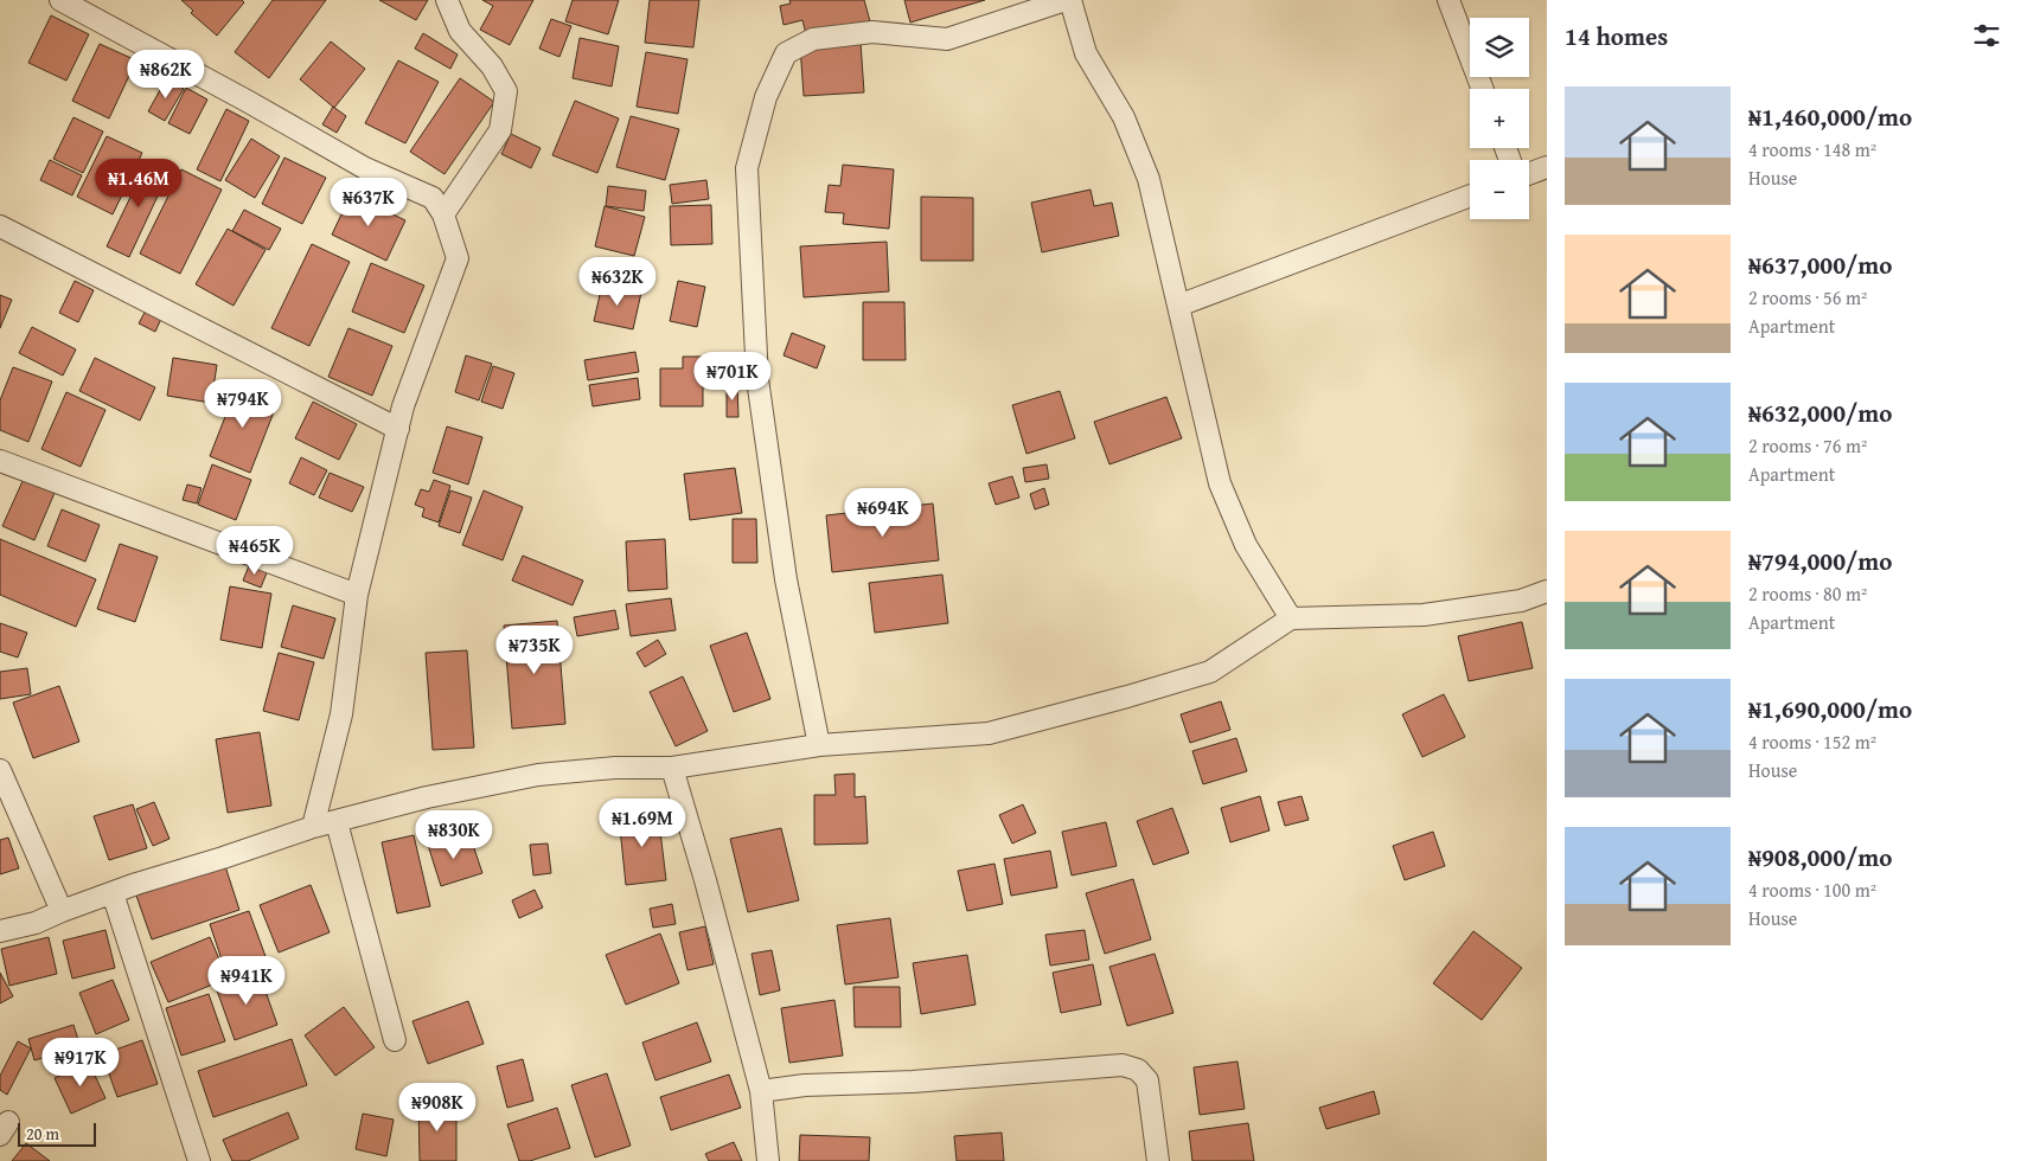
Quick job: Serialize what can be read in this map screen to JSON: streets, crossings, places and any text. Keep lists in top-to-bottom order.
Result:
{
  "scale_bar": "20 m",
  "page": {
    "heading": "14 homes",
    "map_buttons": ["+", "−"],
    "price": [
      "₦862K",
      "₦1.46M",
      "₦637K",
      "₦632K",
      "₦701K",
      "₦794K",
      "₦694K",
      "₦465K",
      "₦735K",
      "₦1.69M",
      "₦830K",
      "₦941K",
      "₦917K",
      "₦908K"
    ],
    "list": [
      {
        "name": "₦1,460,000/mo",
        "note": "4 rooms · 148 m² · House"
      },
      {
        "name": "₦637,000/mo",
        "note": "2 rooms · 56 m² · Apartment"
      },
      {
        "name": "₦632,000/mo",
        "note": "2 rooms · 76 m² · Apartment"
      },
      {
        "name": "₦794,000/mo",
        "note": "2 rooms · 80 m² · Apartment"
      },
      {
        "name": "₦1,690,000/mo",
        "note": "4 rooms · 152 m² · House"
      },
      {
        "name": "₦908,000/mo",
        "note": "4 rooms · 100 m² · House"
      }
    ],
    "scale": "20 m"
  }
}
